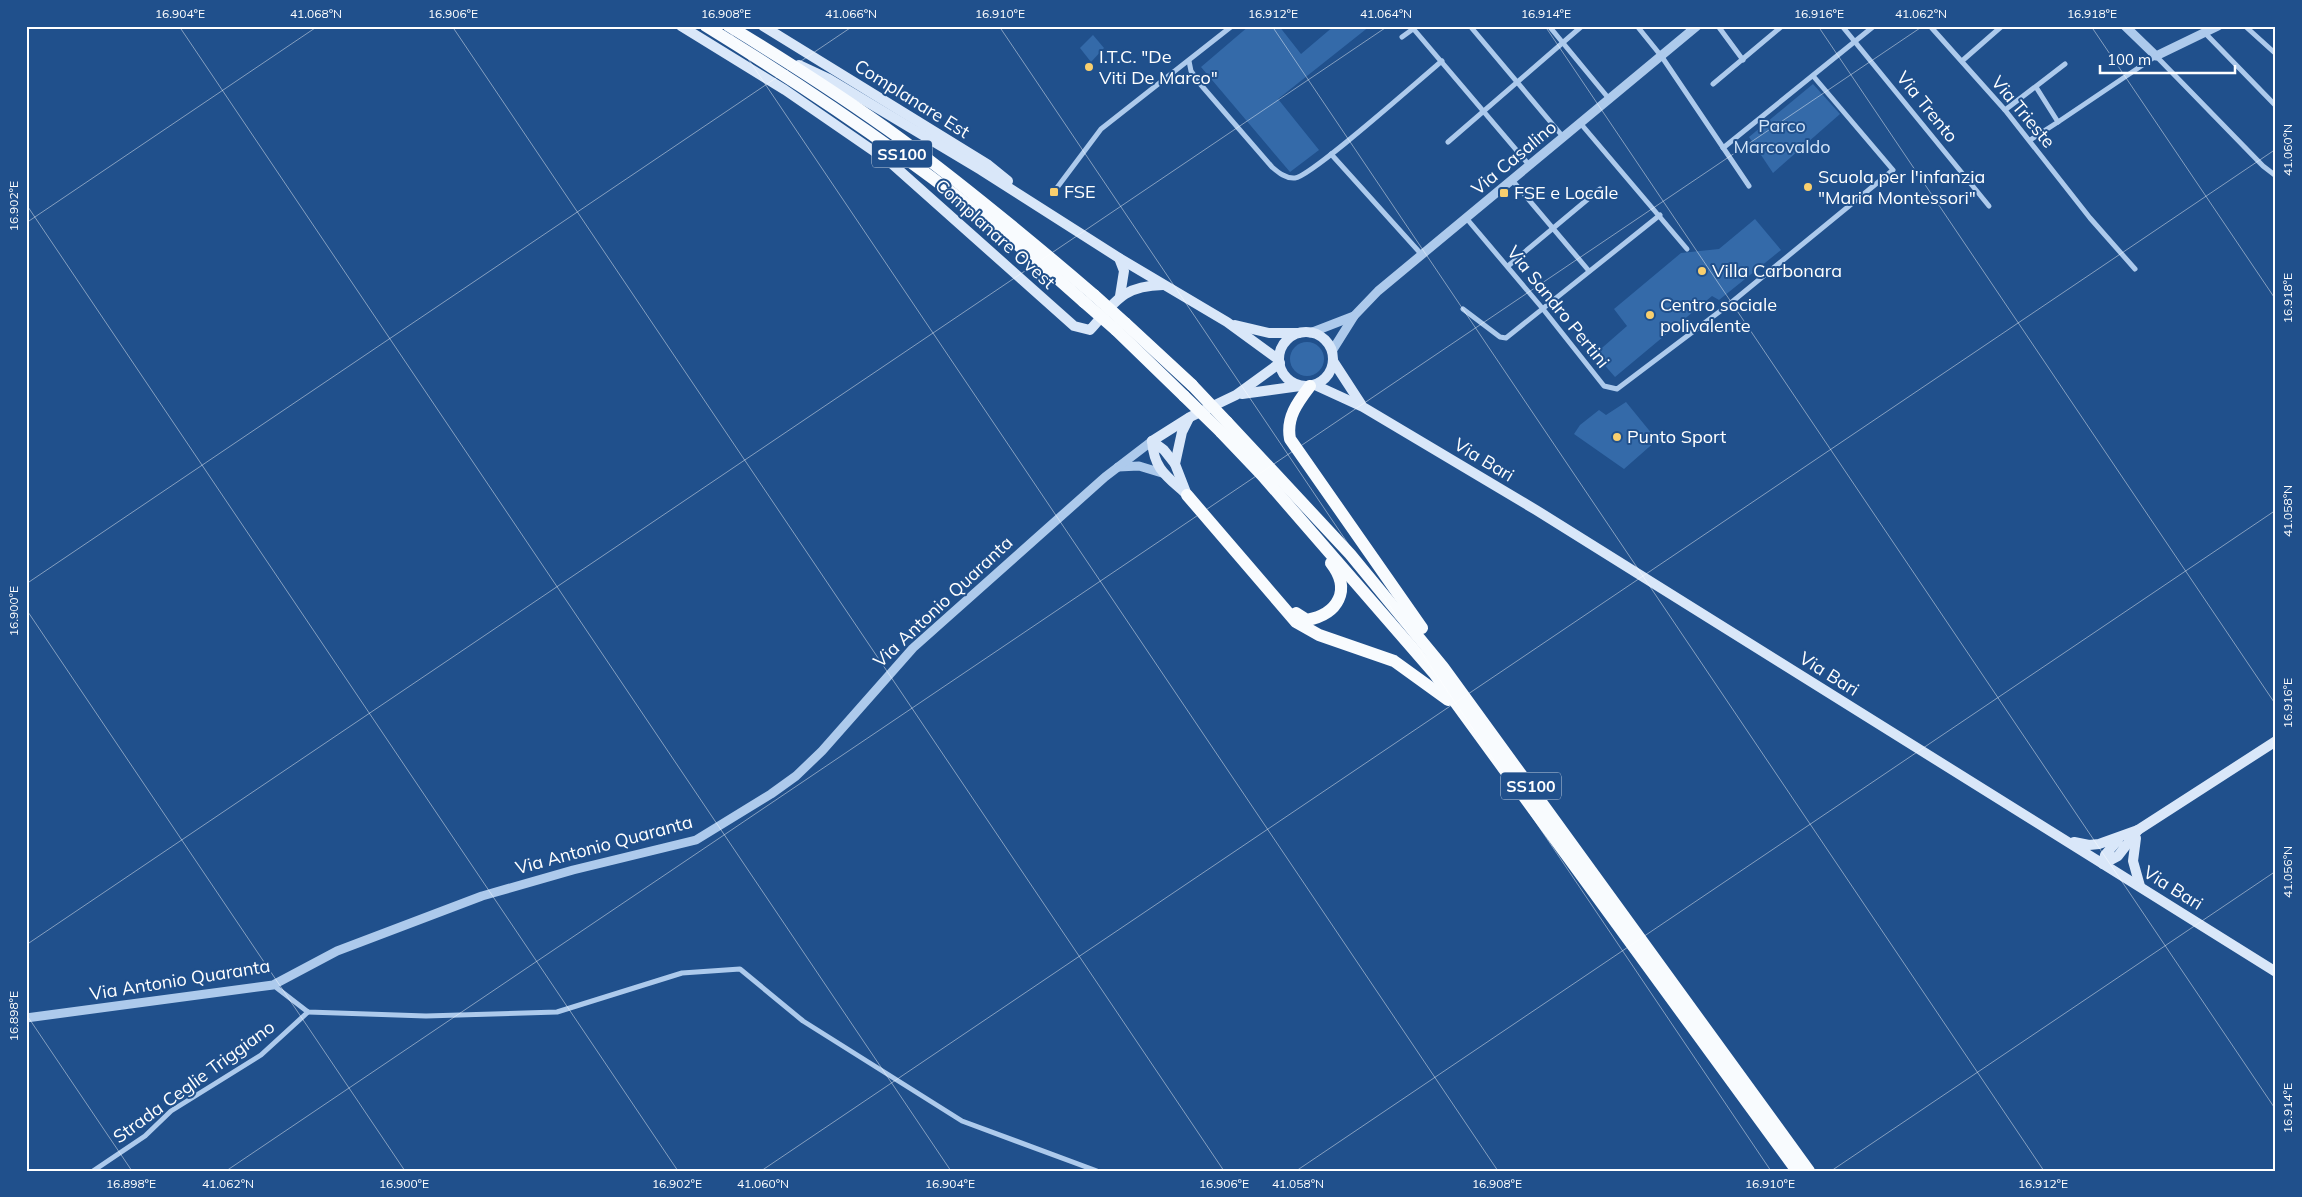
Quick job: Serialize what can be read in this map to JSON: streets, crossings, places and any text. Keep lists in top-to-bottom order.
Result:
{
  "streets": {
    "highway": ["SS100"],
    "main road": ["Complanare Est", "Complanare Ovest", "Via Bari"],
    "street": [
      "Via Trento",
      "Via Trieste",
      "Via Casalino",
      "Via Sandro Pertini",
      "Via Antonio Quaranta",
      "Strada Ceglie Triggiano"
    ]
  },
  "crossings": [
    ["SS100", "Via Casalino"],
    ["SS100", "Via Bari"],
    ["Via Casalino", "Via Sandro Pertini"],
    ["Via Casalino", "Via Bari"]
  ],
  "parks": ["Parco Marcovaldo"],
  "places": {
    "other": [
      "I.T.C. \"De Viti De Marco\"",
      "Scuola per l'infanzia \"Maria Montessori\"",
      "Villa Carbonara",
      "Centro sociale polivalente",
      "Punto Sport"
    ],
    "transit": ["FSE", "FSE e Locale"]
  },
  "scale_bar": "100 m",
  "coordinates": [
    "16.904°E",
    "41.068°N",
    "16.906°E",
    "16.908°E",
    "41.066°N",
    "16.910°E",
    "16.912°E",
    "41.064°N",
    "16.914°E",
    "16.916°E",
    "41.062°N",
    "16.918°E",
    "41.060°N",
    "16.902°E",
    "41.058°N",
    "16.900°E",
    "41.056°N",
    "16.898°E"
  ]
}
